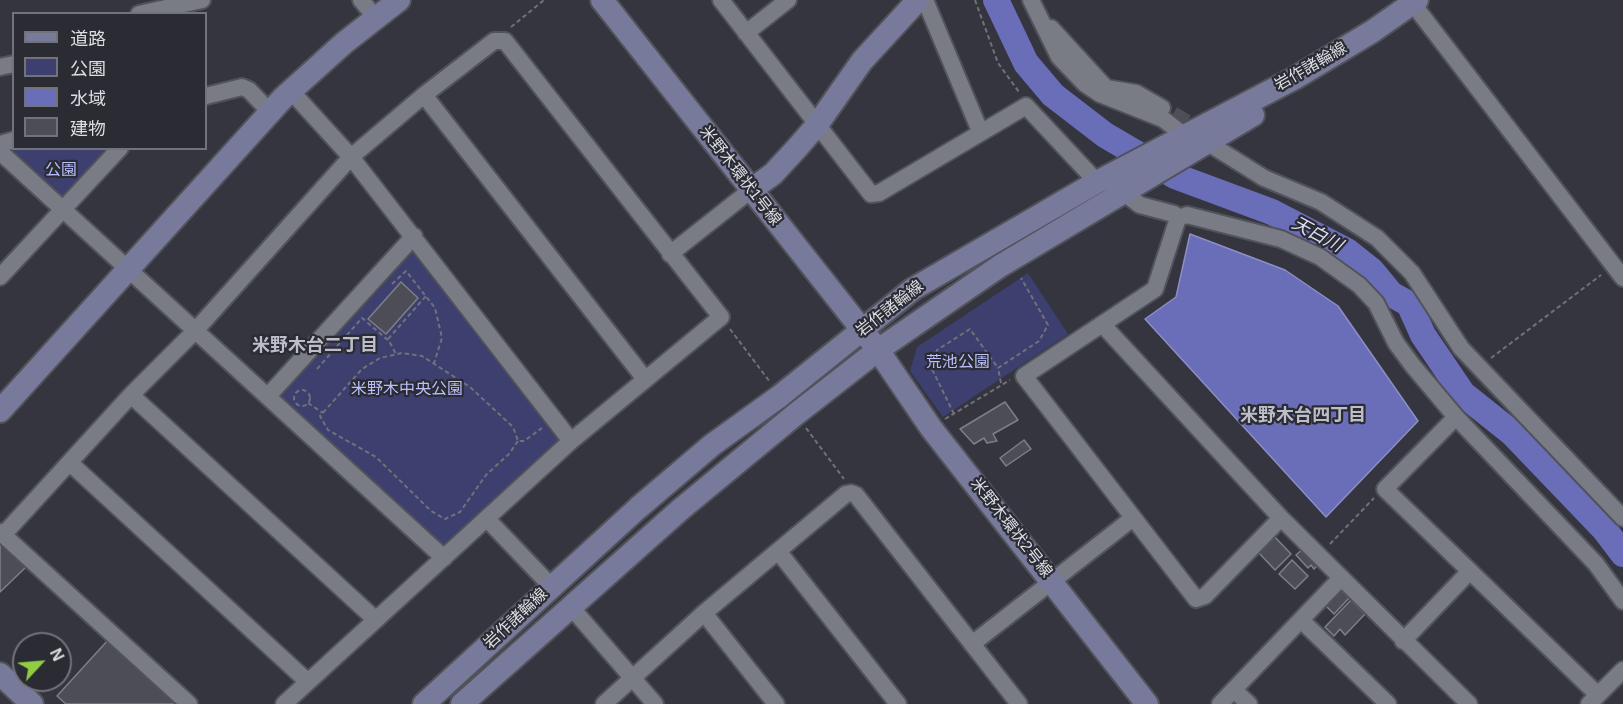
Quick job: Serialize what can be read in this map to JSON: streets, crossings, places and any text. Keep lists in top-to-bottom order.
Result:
{
  "streets": {
    "main road": ["岩作諸輪線", "米野木環状1号線", "米野木環状2号線"]
  },
  "crossings": [
    ["岩作諸輪線", "米野木環状1号線"],
    ["岩作諸輪線", "米野木環状2号線"],
    ["米野木環状1号線", "米野木環状2号線"]
  ],
  "districts": ["米野木台二丁目", "米野木台四丁目"],
  "water": ["天白川"],
  "parks": ["公園", "荒池公園", "米野木中央公園"],
  "legend": [
    "道路",
    "公園",
    "水域",
    "建物"
  ],
  "north": "top right"
}
